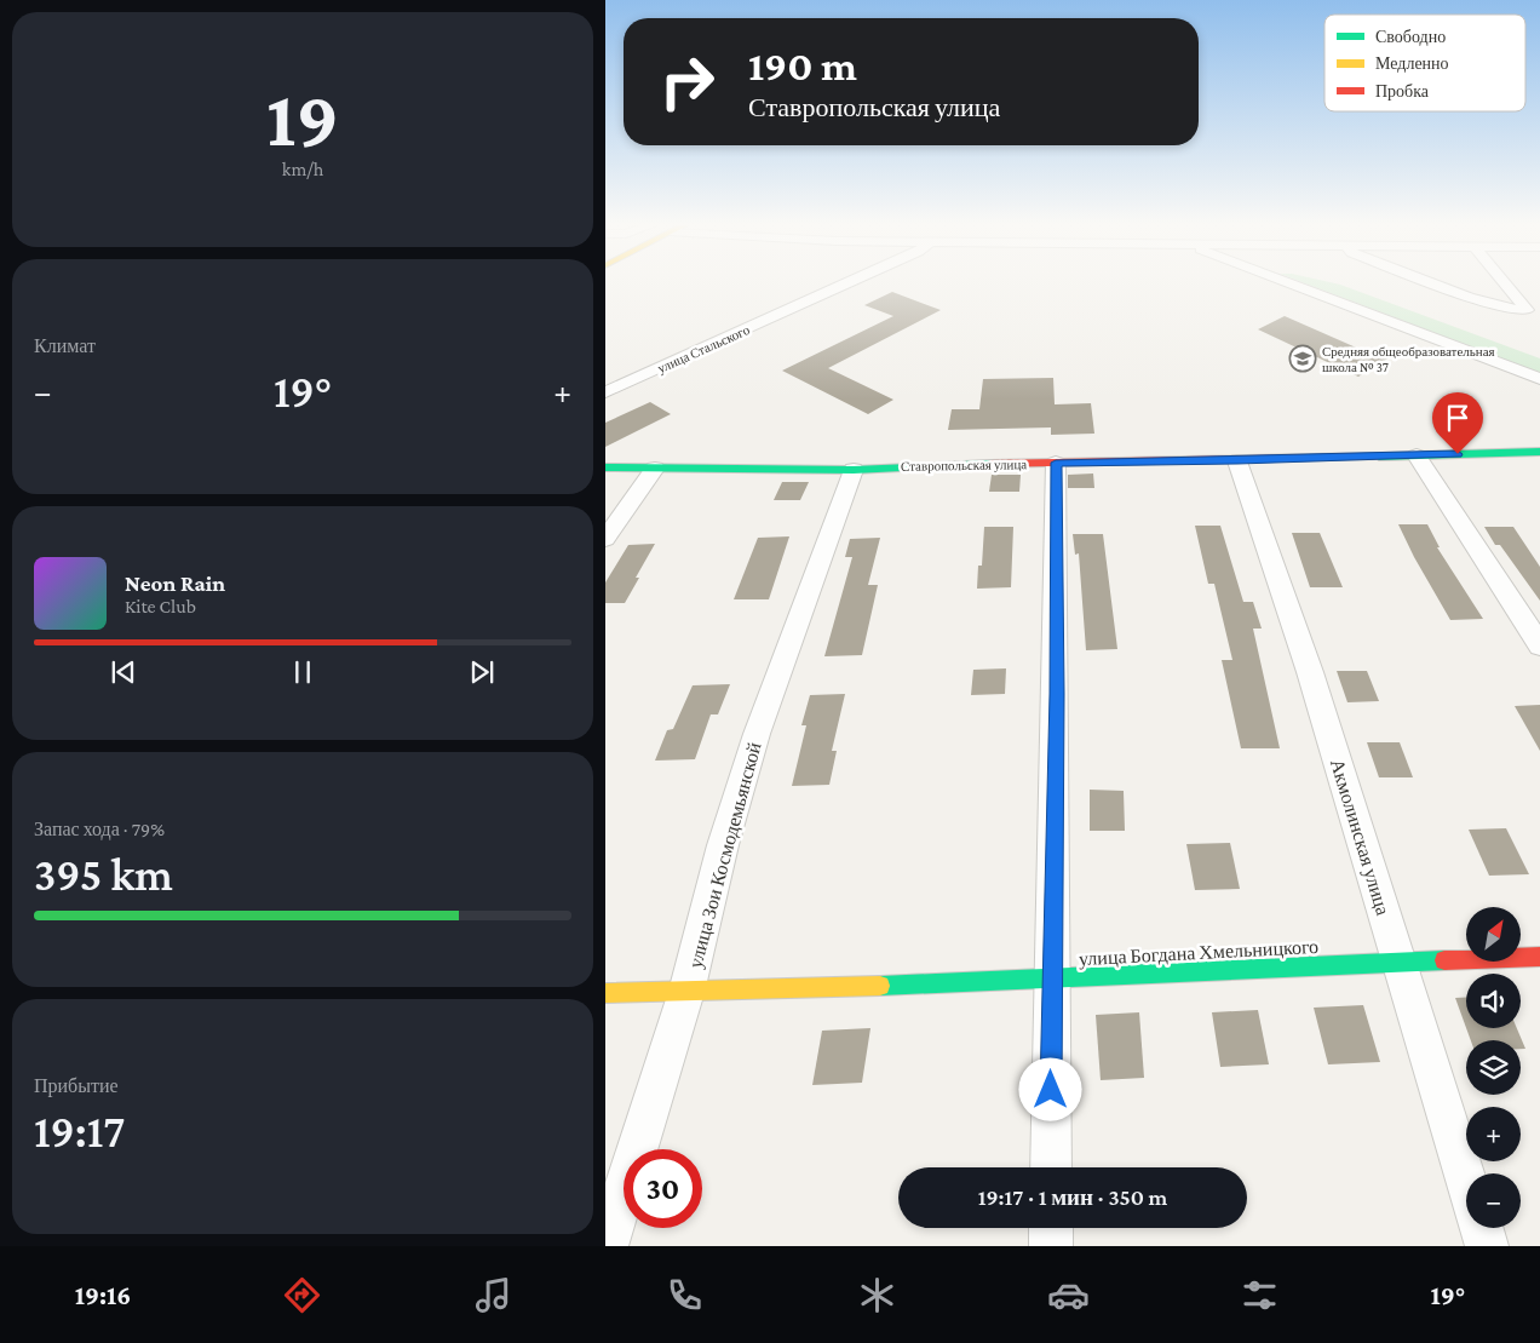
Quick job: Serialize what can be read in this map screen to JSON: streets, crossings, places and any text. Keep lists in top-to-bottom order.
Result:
{
  "streets": {
    "street": [
      "улица Стальского",
      "Ставропольская улица",
      "Акмолинская улица",
      "улица Зои Космодемьянской",
      "улица Богдана Хмельницкого"
    ]
  },
  "crossings": [
    ["Ставропольская улица", "Акмолинская улица"],
    ["Ставропольская улица", "улица Зои Космодемьянской"],
    ["Акмолинская улица", "улица Богдана Хмельницкого"],
    ["улица Зои Космодемьянской", "улица Богдана Хмельницкого"]
  ],
  "places": {
    "school or university": ["Средняя общеобразовательная школа № 37"]
  },
  "legend": ["Свободно", "Медленно", "Пробка"],
  "north": "top right",
  "page": {
    "tile": [
      ["19", "km/h"],
      "Климат",
      ["Запас хода · 79%", "395 km"],
      ["Прибытие", "19:17"]
    ],
    "turn": ["190 m", "Ставропольская улица"],
    "heat": ["−", "19°", "+"],
    "song": ["Neon Rain", "Kite Club"],
    "map_buttons": ["+", "−"],
    "limit": "30",
    "trip": "19:17 · 1 мин · 350 m",
    "tabs": ["19:16", "19°"]
  }
}
